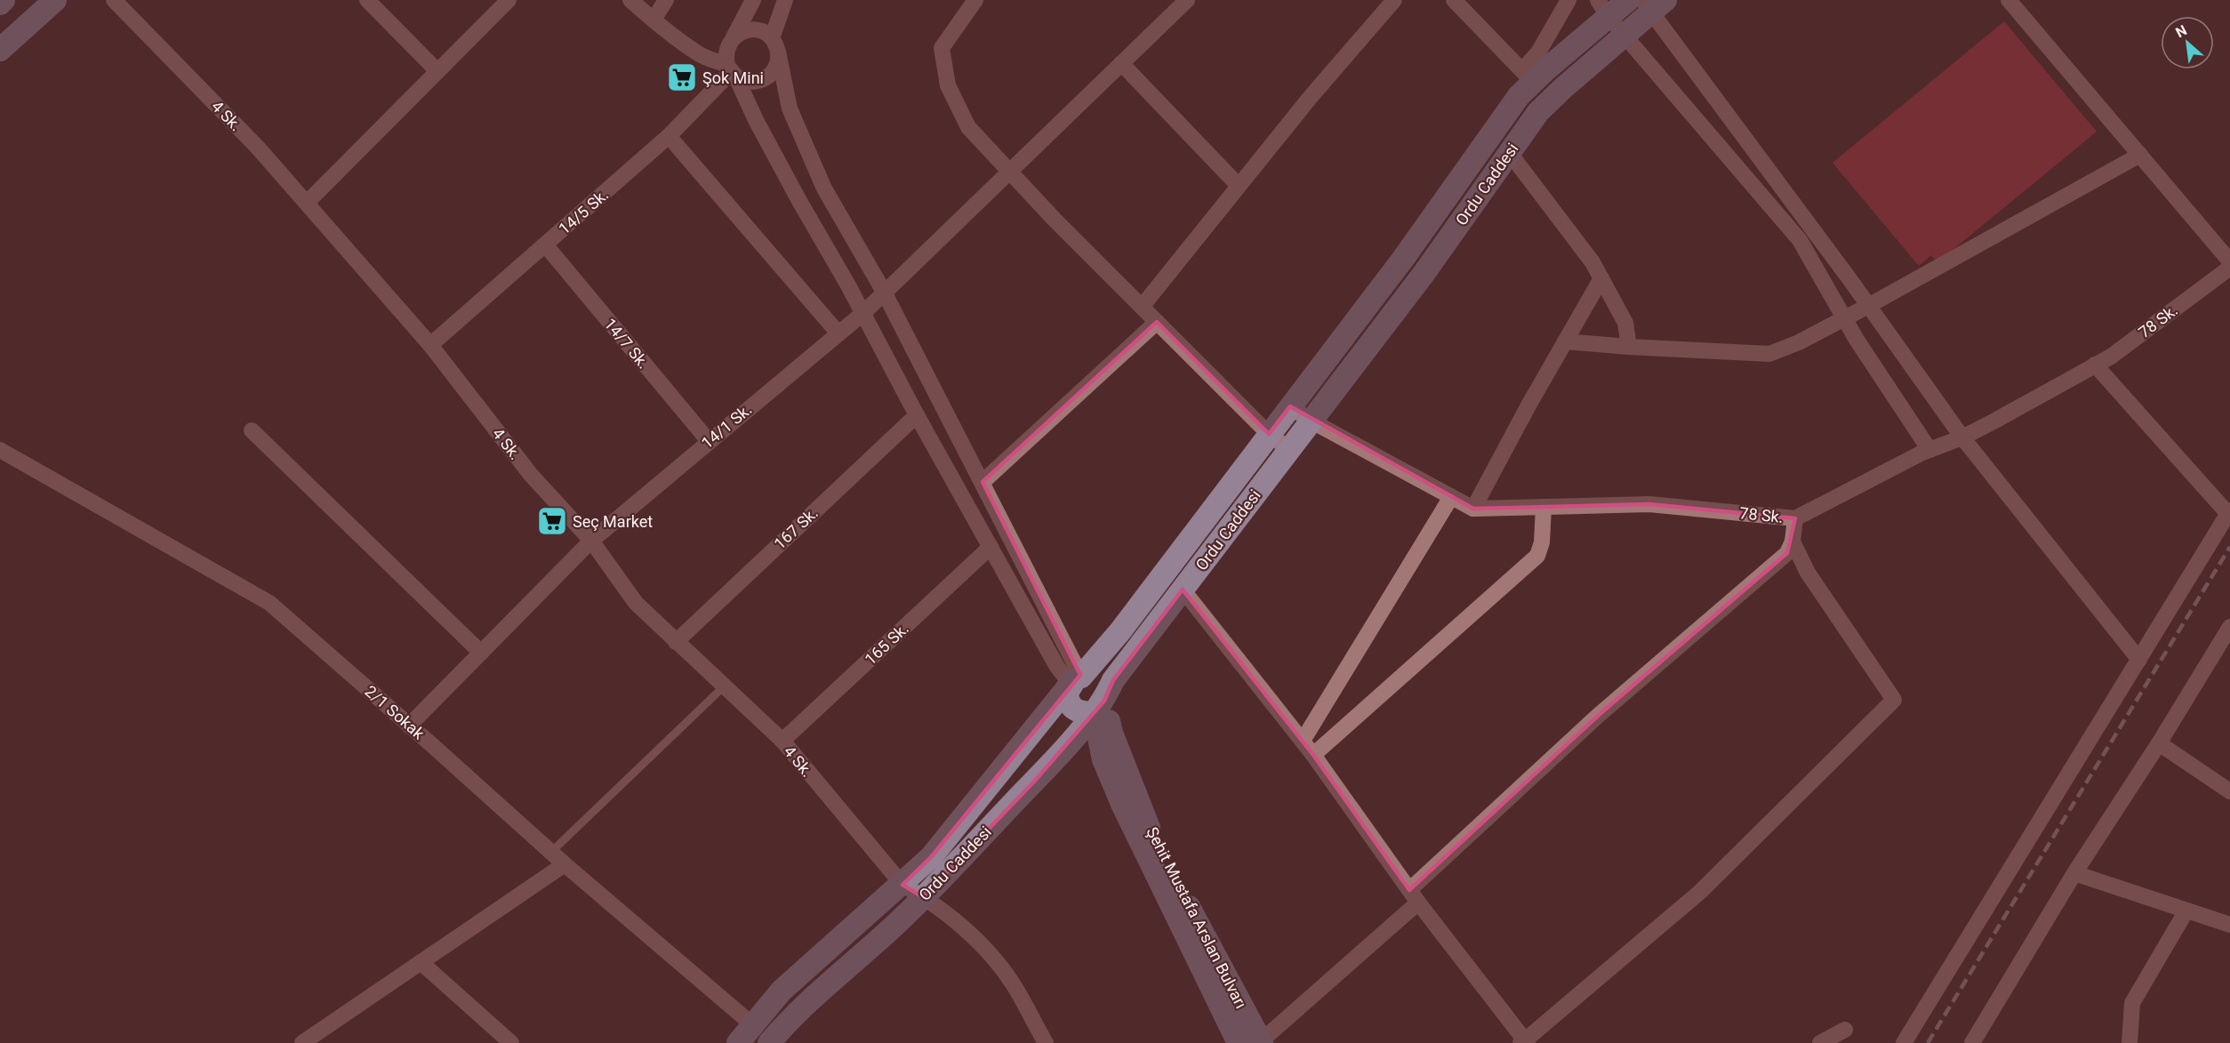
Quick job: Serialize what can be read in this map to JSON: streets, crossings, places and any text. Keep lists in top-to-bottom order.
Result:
{
  "streets": {
    "main road": ["Ordu Caddesi", "Şehit Mustafa Arslan Bulvarı"],
    "street": [
      "4 Sk.",
      "14/5 Sk.",
      "78 Sk.",
      "14/7 Sk.",
      "14/1 Sk.",
      "167 Sk.",
      "165 Sk.",
      "2/1 Sokak"
    ]
  },
  "crossings": [
    ["4 Sk.", "Ordu Caddesi"],
    ["4 Sk.", "14/5 Sk."],
    ["4 Sk.", "14/1 Sk."],
    ["4 Sk.", "167 Sk."],
    ["4 Sk.", "165 Sk."],
    ["Ordu Caddesi", "78 Sk."],
    ["Ordu Caddesi", "2/1 Sokak"],
    ["Ordu Caddesi", "Şehit Mustafa Arslan Bulvarı"],
    ["14/5 Sk.", "14/7 Sk."],
    ["14/7 Sk.", "14/1 Sk."],
    ["14/1 Sk.", "2/1 Sokak"]
  ],
  "places": {
    "supermarket": ["Şok Mini", "Seç Market"]
  },
  "north": "top left"
}
